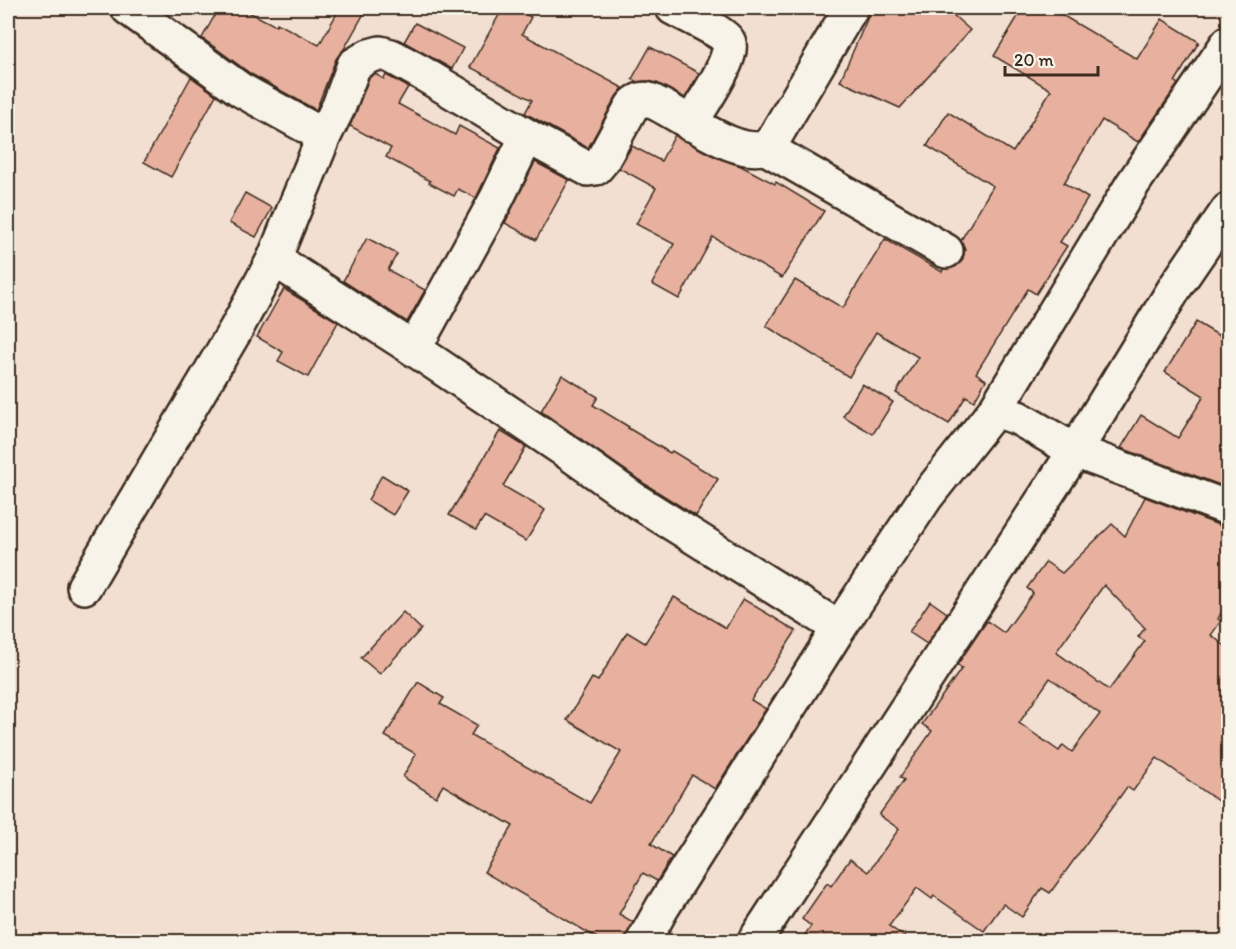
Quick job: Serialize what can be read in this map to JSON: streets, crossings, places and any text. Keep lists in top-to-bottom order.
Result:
{
  "scale_bar": "20 m"
}
